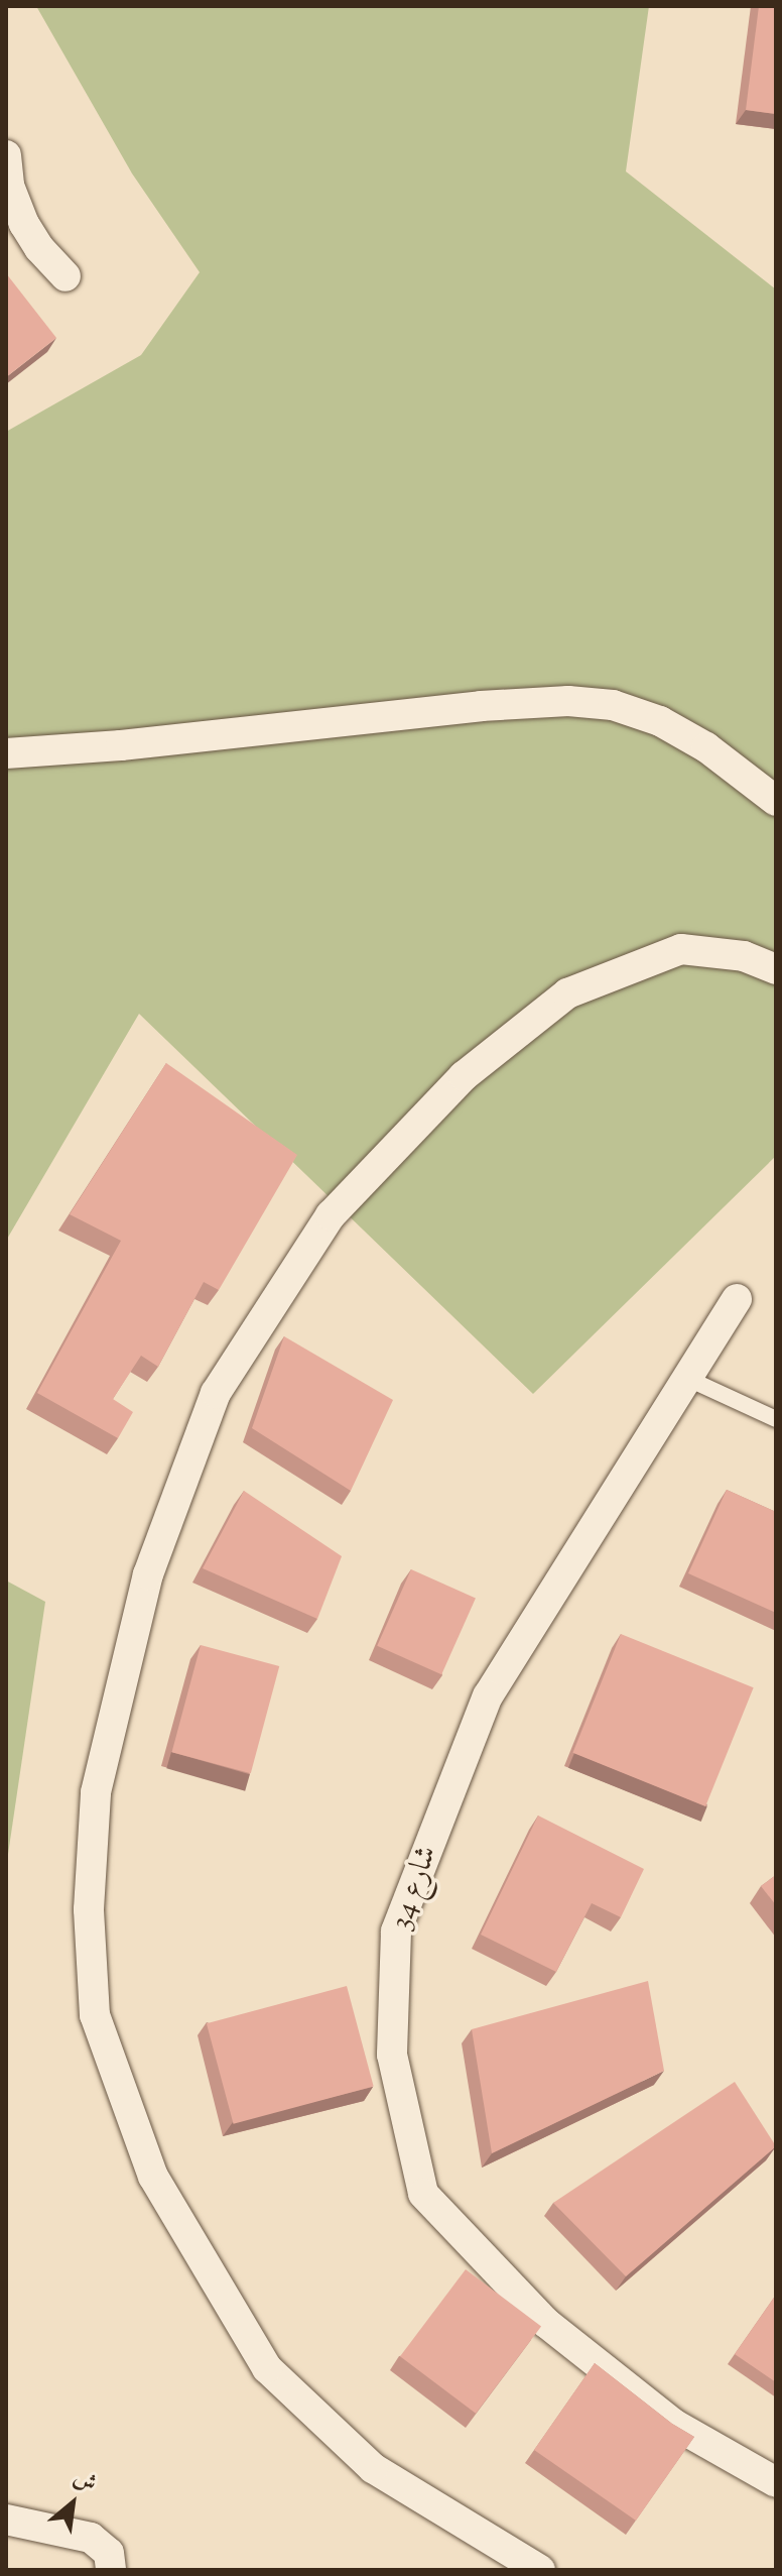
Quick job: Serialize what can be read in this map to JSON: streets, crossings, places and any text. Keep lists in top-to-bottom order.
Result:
{
  "streets": {
    "street": ["شارع 34"]
  },
  "north": "top right"
}
